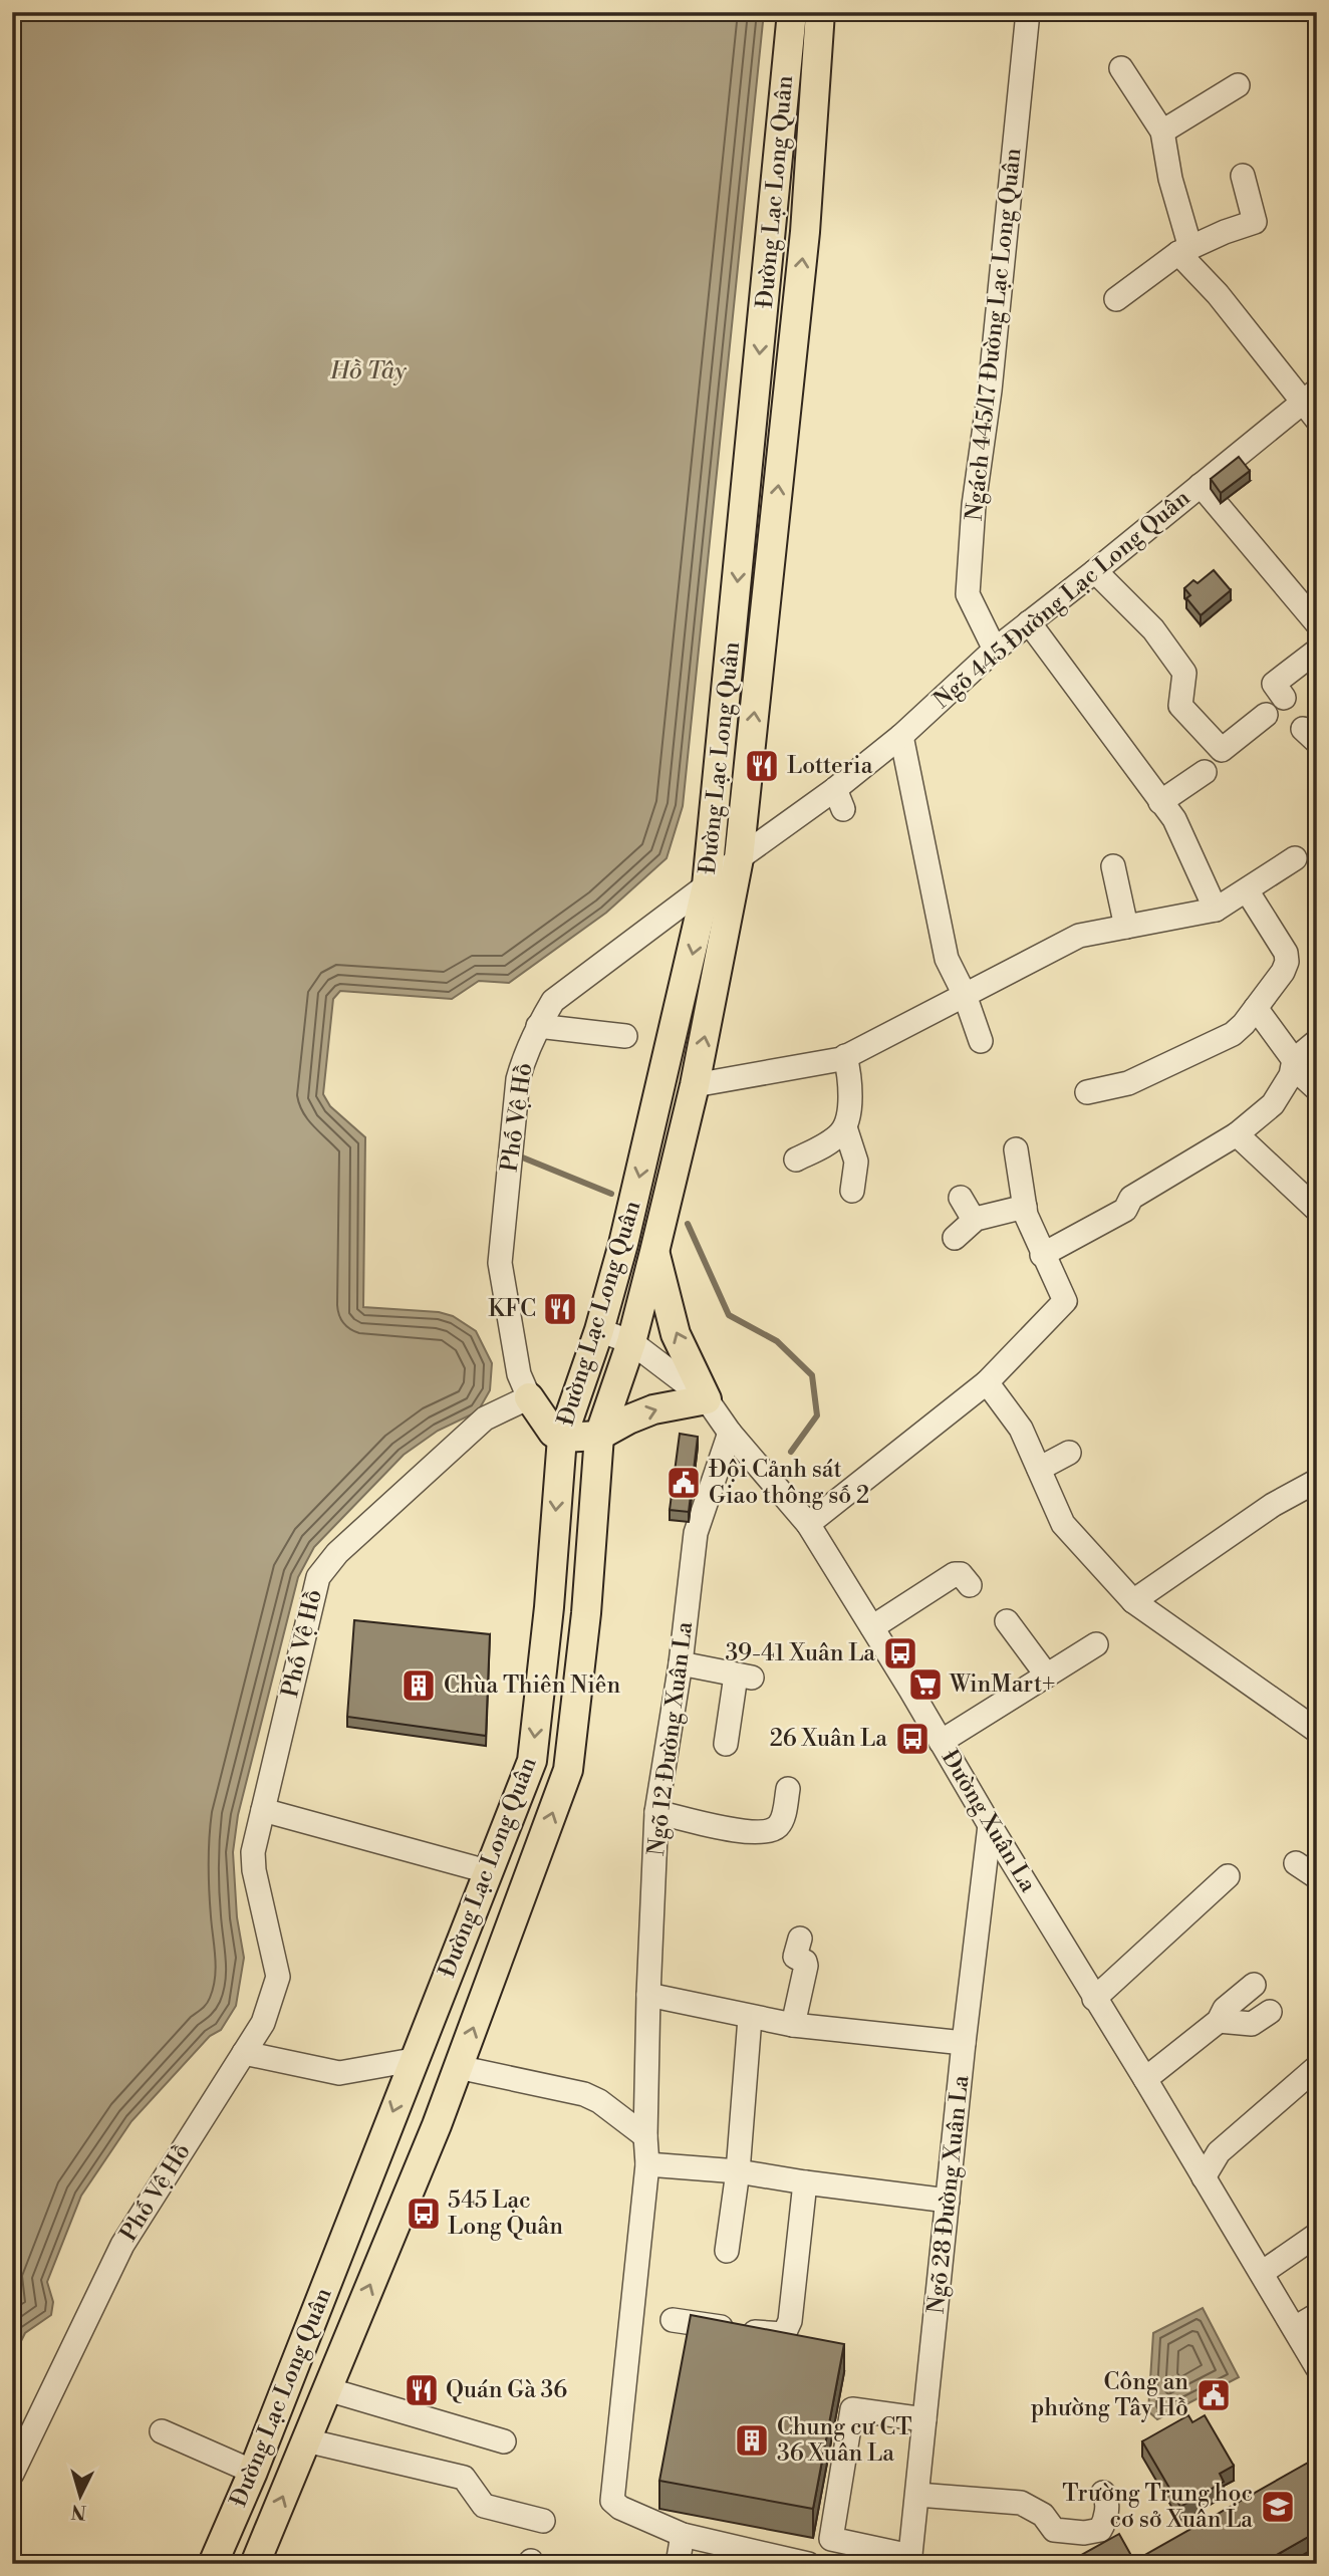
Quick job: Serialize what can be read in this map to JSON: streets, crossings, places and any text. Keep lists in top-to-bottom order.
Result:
{
  "streets": {
    "main road": ["Đường Lạc Long Quân"],
    "street": [
      "Ngách 445/17 Đường Lạc Long Quân",
      "Ngõ 445 Đường Lạc Long Quân",
      "Phố Vệ Hồ",
      "Ngõ 12 Đường Xuân La",
      "Đường Xuân La",
      "Ngõ 28 Đường Xuân La"
    ]
  },
  "crossings": [
    ["Đường Lạc Long Quân", "Ngõ 445 Đường Lạc Long Quân"],
    ["Đường Lạc Long Quân", "Phố Vệ Hồ"],
    ["Đường Lạc Long Quân", "Đường Xuân La"],
    ["Ngách 445/17 Đường Lạc Long Quân", "Ngõ 445 Đường Lạc Long Quân"],
    ["Ngõ 445 Đường Lạc Long Quân", "Phố Vệ Hồ"],
    ["Ngõ 12 Đường Xuân La", "Đường Xuân La"],
    ["Đường Xuân La", "Ngõ 28 Đường Xuân La"]
  ],
  "water": ["Hồ Tây"],
  "places": {
    "restaurant": ["Lotteria", "KFC", "Quán Gà 36"],
    "public building": ["Đội Cảnh sát Giao thông số 2", "Công an phường Tây Hồ"],
    "bus stop": ["39-41 Xuân La", "26 Xuân La", "545 Lạc Long Quân"],
    "supermarket": ["WinMart+"],
    "building": ["Chùa Thiên Niên", "Chung cư CT 36 Xuân La"],
    "school or university": ["Trường Trung học cơ sở Xuân La"]
  },
  "north": "bottom"
}
